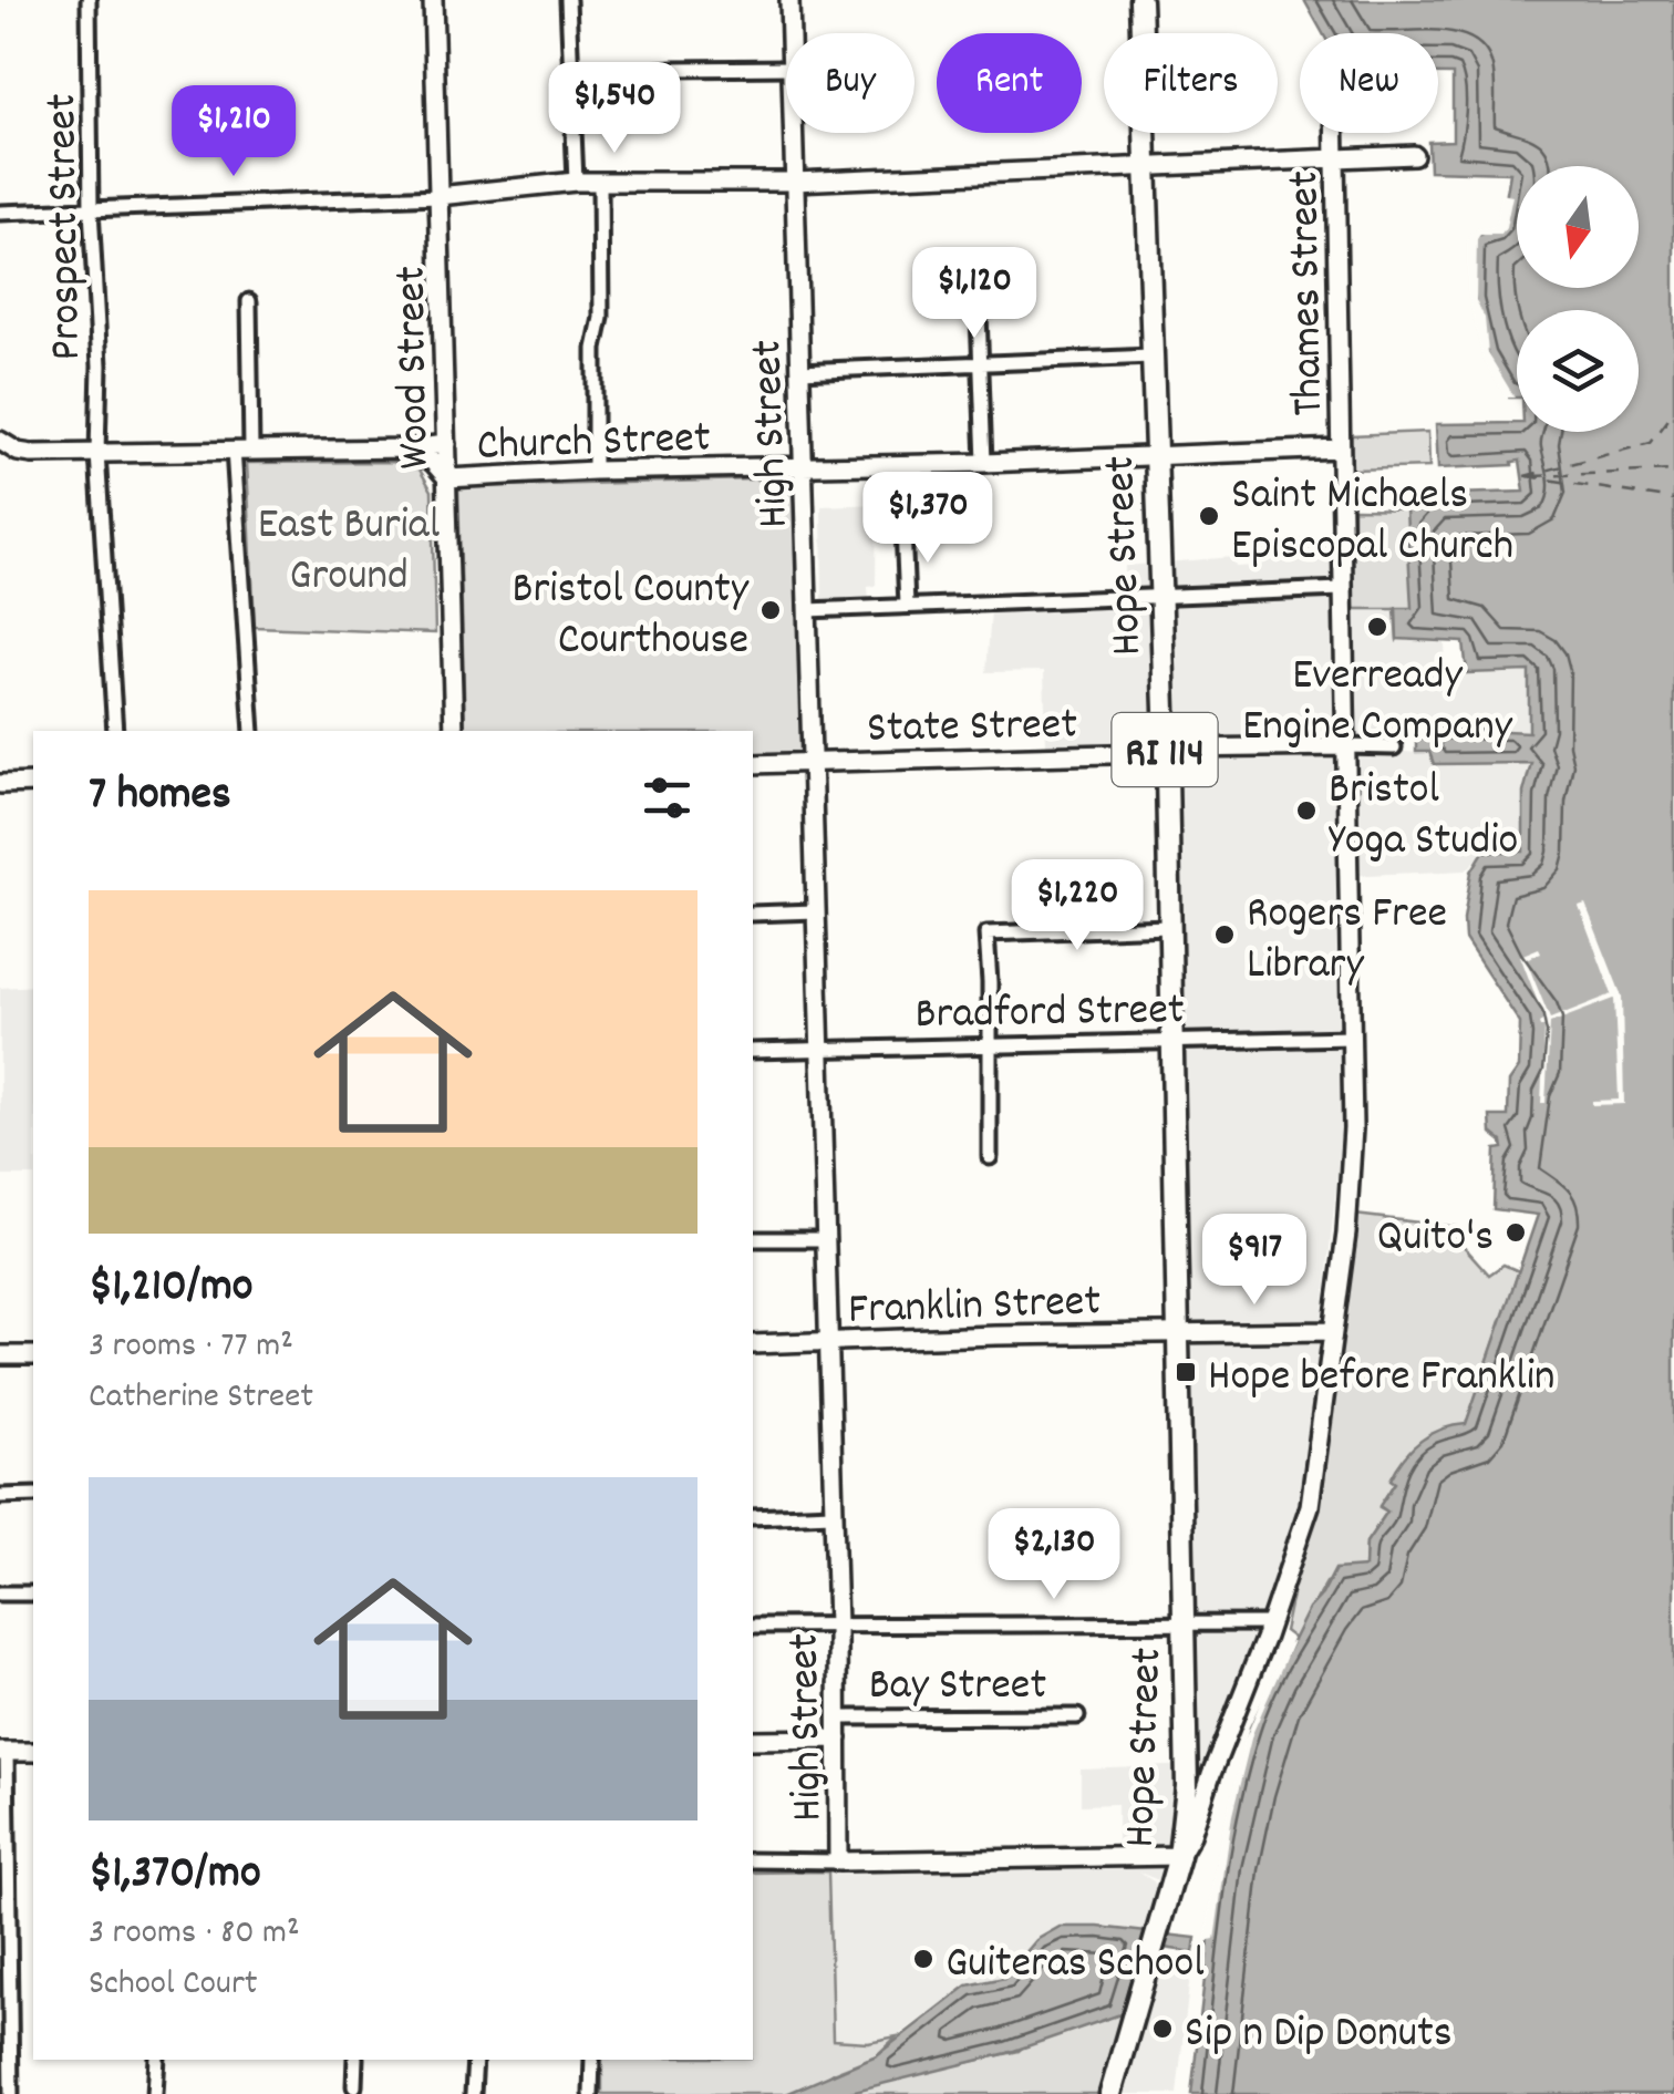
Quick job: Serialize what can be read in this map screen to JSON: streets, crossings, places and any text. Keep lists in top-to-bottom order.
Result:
{
  "streets": {
    "main road": ["Hope Street", "RI 114"],
    "street": [
      "Prospect Street",
      "Thames Street",
      "Wood Street",
      "High Street",
      "Church Street",
      "State Street",
      "Bradford Street",
      "Franklin Street",
      "Bay Street"
    ]
  },
  "crossings": [
    ["Thames Street", "Church Street"],
    ["Thames Street", "Hope Street"],
    ["Thames Street", "State Street"],
    ["Thames Street", "Bradford Street"],
    ["Thames Street", "Franklin Street"],
    ["Wood Street", "Church Street"],
    ["High Street", "Church Street"],
    ["High Street", "State Street"],
    ["High Street", "Bradford Street"],
    ["High Street", "Franklin Street"],
    ["High Street", "Bay Street"],
    ["Church Street", "Hope Street"],
    ["Hope Street", "State Street"],
    ["Hope Street", "Bradford Street"],
    ["Hope Street", "Franklin Street"]
  ],
  "parks": ["East Burial Ground"],
  "places": {
    "other": [
      "Saint Michaels Episcopal Church",
      "Bristol County Courthouse",
      "Everready Engine Company",
      "Bristol Yoga Studio",
      "Rogers Free Library",
      "Quito's",
      "Guiteras School",
      "Sip n Dip Donuts"
    ],
    "transit": ["Hope before Franklin"]
  },
  "north": "bottom",
  "page": {
    "chip": [
      "Buy",
      "Rent",
      "Filters",
      "New"
    ],
    "price": [
      "$1,540",
      "$1,210",
      "$1,120",
      "$1,370",
      "$1,220",
      "$917",
      "$2,130"
    ],
    "heading": "7 homes",
    "list": [
      {
        "name": "$1,210/mo",
        "note": "3 rooms · 77 m² · Catherine Street"
      },
      {
        "name": "$1,370/mo",
        "note": "3 rooms · 80 m² · School Court"
      }
    ]
  }
}
